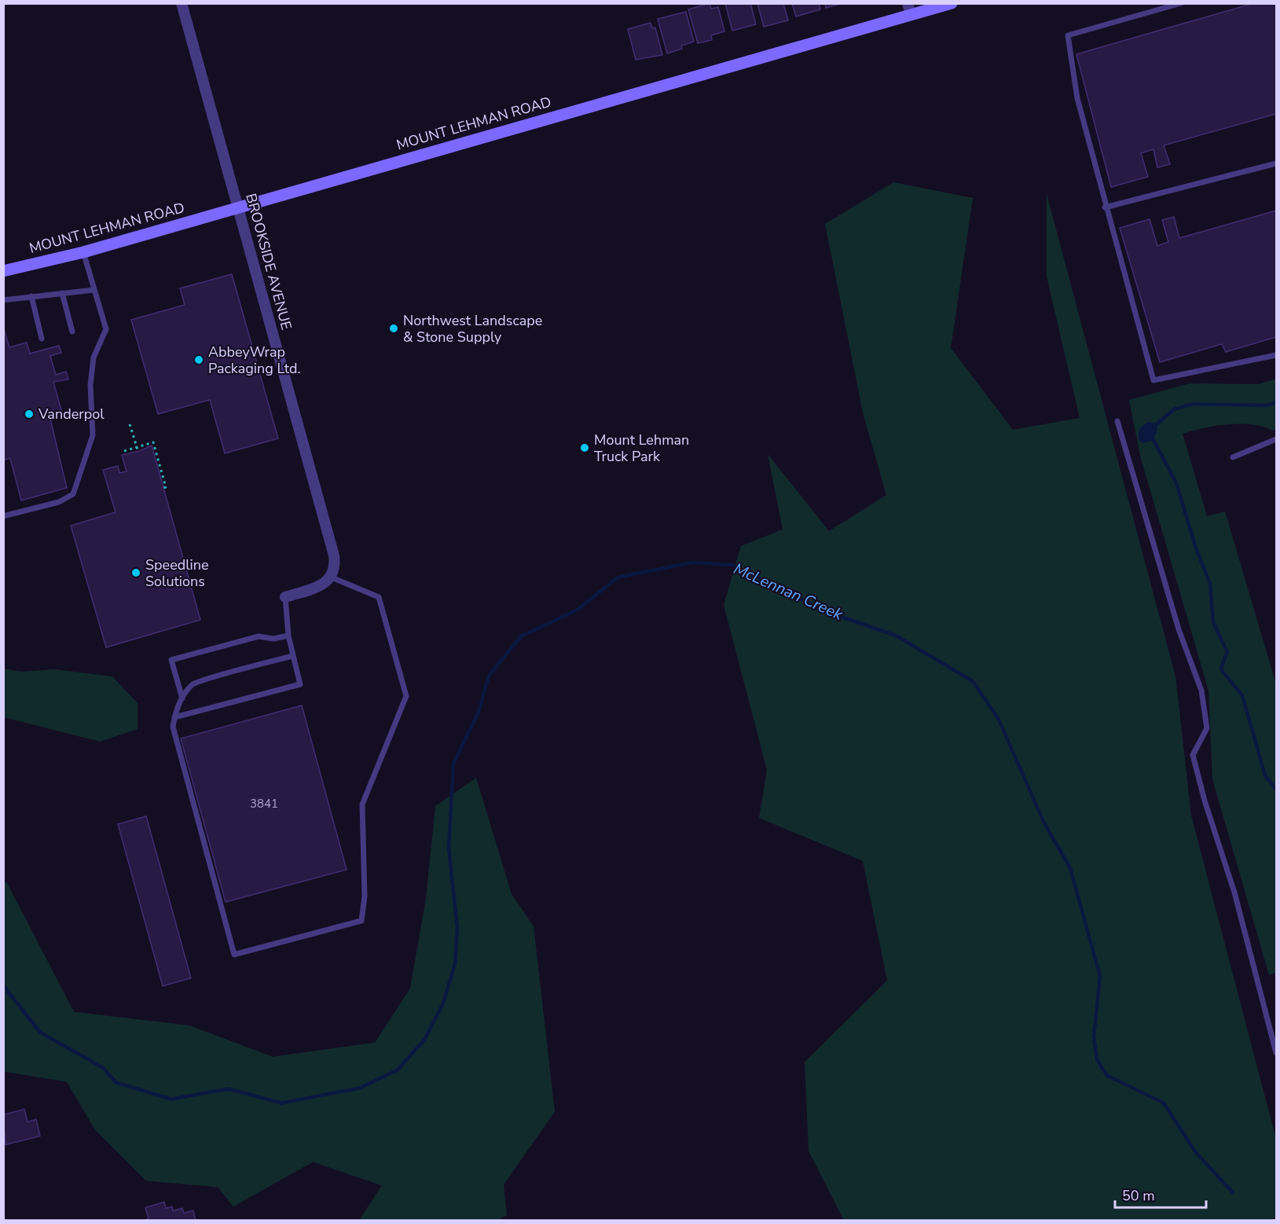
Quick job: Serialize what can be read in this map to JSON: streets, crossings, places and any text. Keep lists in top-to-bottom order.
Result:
{
  "streets": {
    "main road": ["MOUNT LEHMAN ROAD"],
    "street": ["BROOKSIDE AVENUE"]
  },
  "crossings": [
    ["MOUNT LEHMAN ROAD", "BROOKSIDE AVENUE"]
  ],
  "water": ["McLennan Creek"],
  "places": [
    "Northwest Landscape & Stone Supply",
    "AbbeyWrap Packaging Ltd.",
    "Vanderpol",
    "Mount Lehman Truck Park",
    "Speedline Solutions"
  ],
  "house_numbers": ["3841"],
  "scale_bar": "50 m"
}
